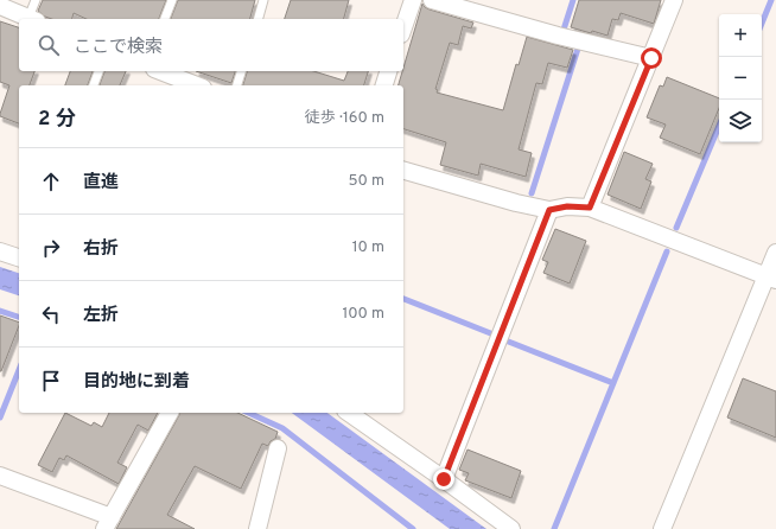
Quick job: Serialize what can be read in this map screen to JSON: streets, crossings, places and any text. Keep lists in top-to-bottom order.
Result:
{
  "page": {
    "map_buttons": ["+", "−"],
    "search": "ここで検索",
    "heading": ["2 分", "徒歩 · 160 m"],
    "list": [
      ["直進", "50 m"],
      ["右折", "10 m"],
      ["左折", "100 m"],
      "目的地に到着"
    ]
  }
}
